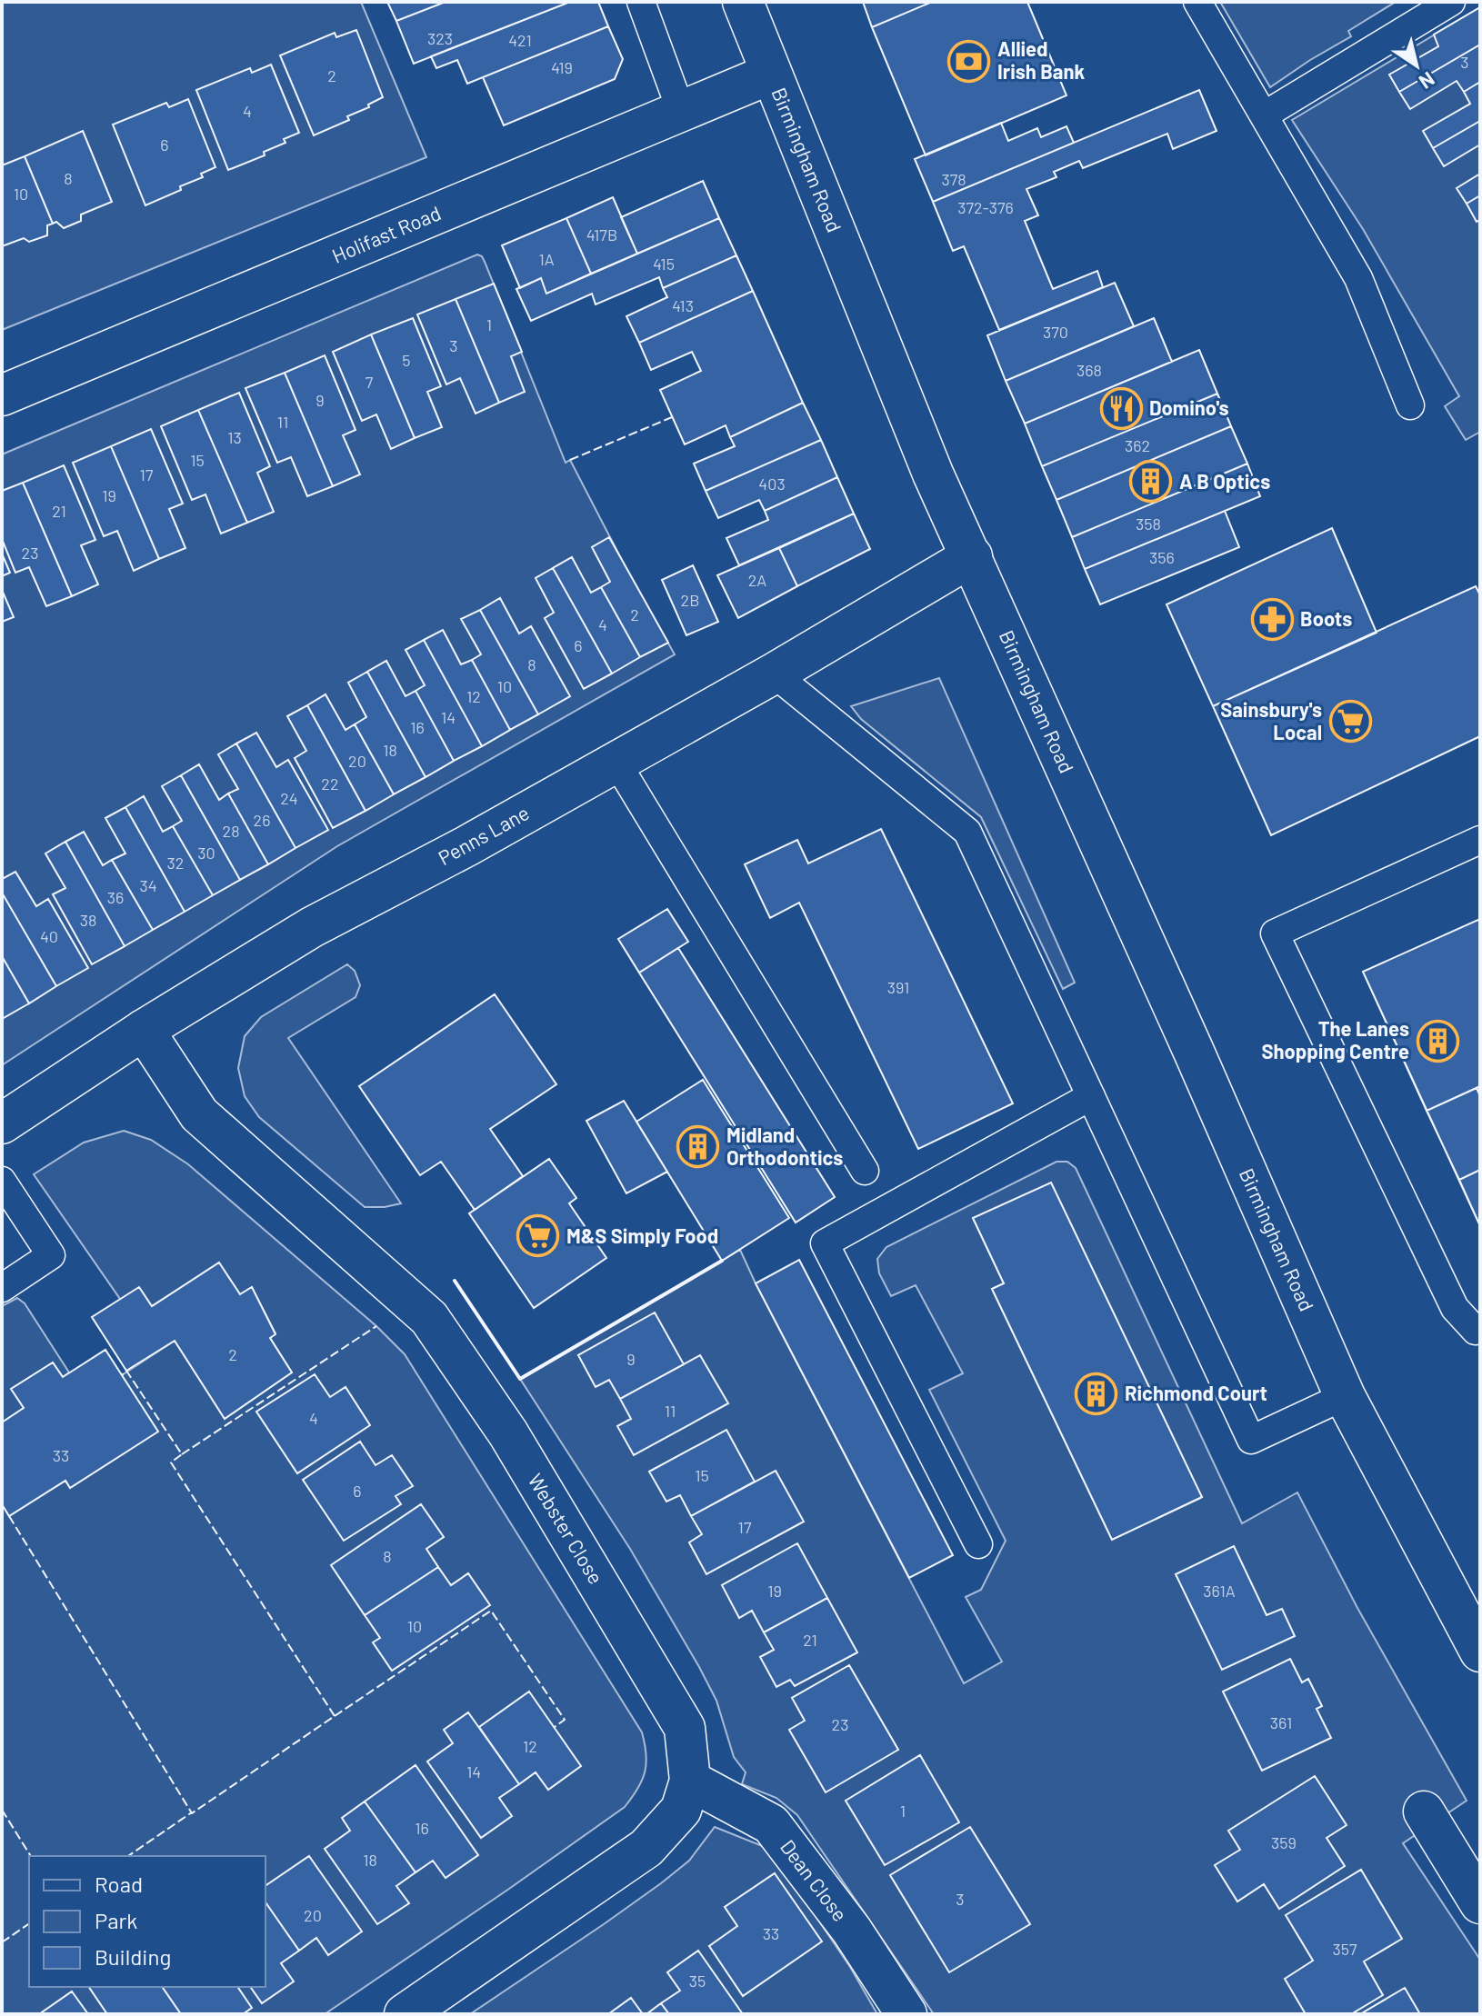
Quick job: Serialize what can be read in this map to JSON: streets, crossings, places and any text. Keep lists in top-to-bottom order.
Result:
{
  "streets": {
    "main road": [
      "Birmingham Road",
      "Holifast Road",
      "Penns Lane",
      "Webster Close",
      "Dean Close"
    ]
  },
  "crossings": [
    ["Birmingham Road", "Holifast Road"],
    ["Birmingham Road", "Penns Lane"],
    ["Penns Lane", "Webster Close"],
    ["Webster Close", "Dean Close"]
  ],
  "places": {
    "bank": ["Allied Irish Bank"],
    "restaurant": ["Domino's"],
    "building": [
      "A B Optics",
      "The Lanes Shopping Centre",
      "Midland Orthodontics",
      "Richmond Court"
    ],
    "pharmacy": ["Boots"],
    "supermarket": ["Sainsbury's Local", "M&S Simply Food"]
  },
  "house_numbers": [
    "323",
    "421",
    "3",
    "419",
    "2",
    "4",
    "6",
    "8",
    "378",
    "10",
    "372-376",
    "417B",
    "1A",
    "415",
    "413",
    "1",
    "370",
    "3",
    "5",
    "368",
    "7",
    "9",
    "11",
    "13",
    "362",
    "15",
    "17",
    "403",
    "19",
    "21",
    "358",
    "23",
    "356",
    "2A",
    "2B",
    "2",
    "4",
    "6",
    "8",
    "10",
    "12",
    "14",
    "16",
    "18",
    "20",
    "22",
    "24",
    "26",
    "28",
    "30",
    "32",
    "34",
    "36",
    "38",
    "40",
    "391",
    "2",
    "9",
    "11",
    "4",
    "33",
    "15",
    "6",
    "17",
    "8",
    "19",
    "361A",
    "10",
    "21",
    "361",
    "23",
    "12",
    "14",
    "1",
    "16",
    "359",
    "18",
    "3",
    "20",
    "33",
    "357",
    "35"
  ],
  "legend": ["Road", "Park", "Building"],
  "north": "bottom right"
}
